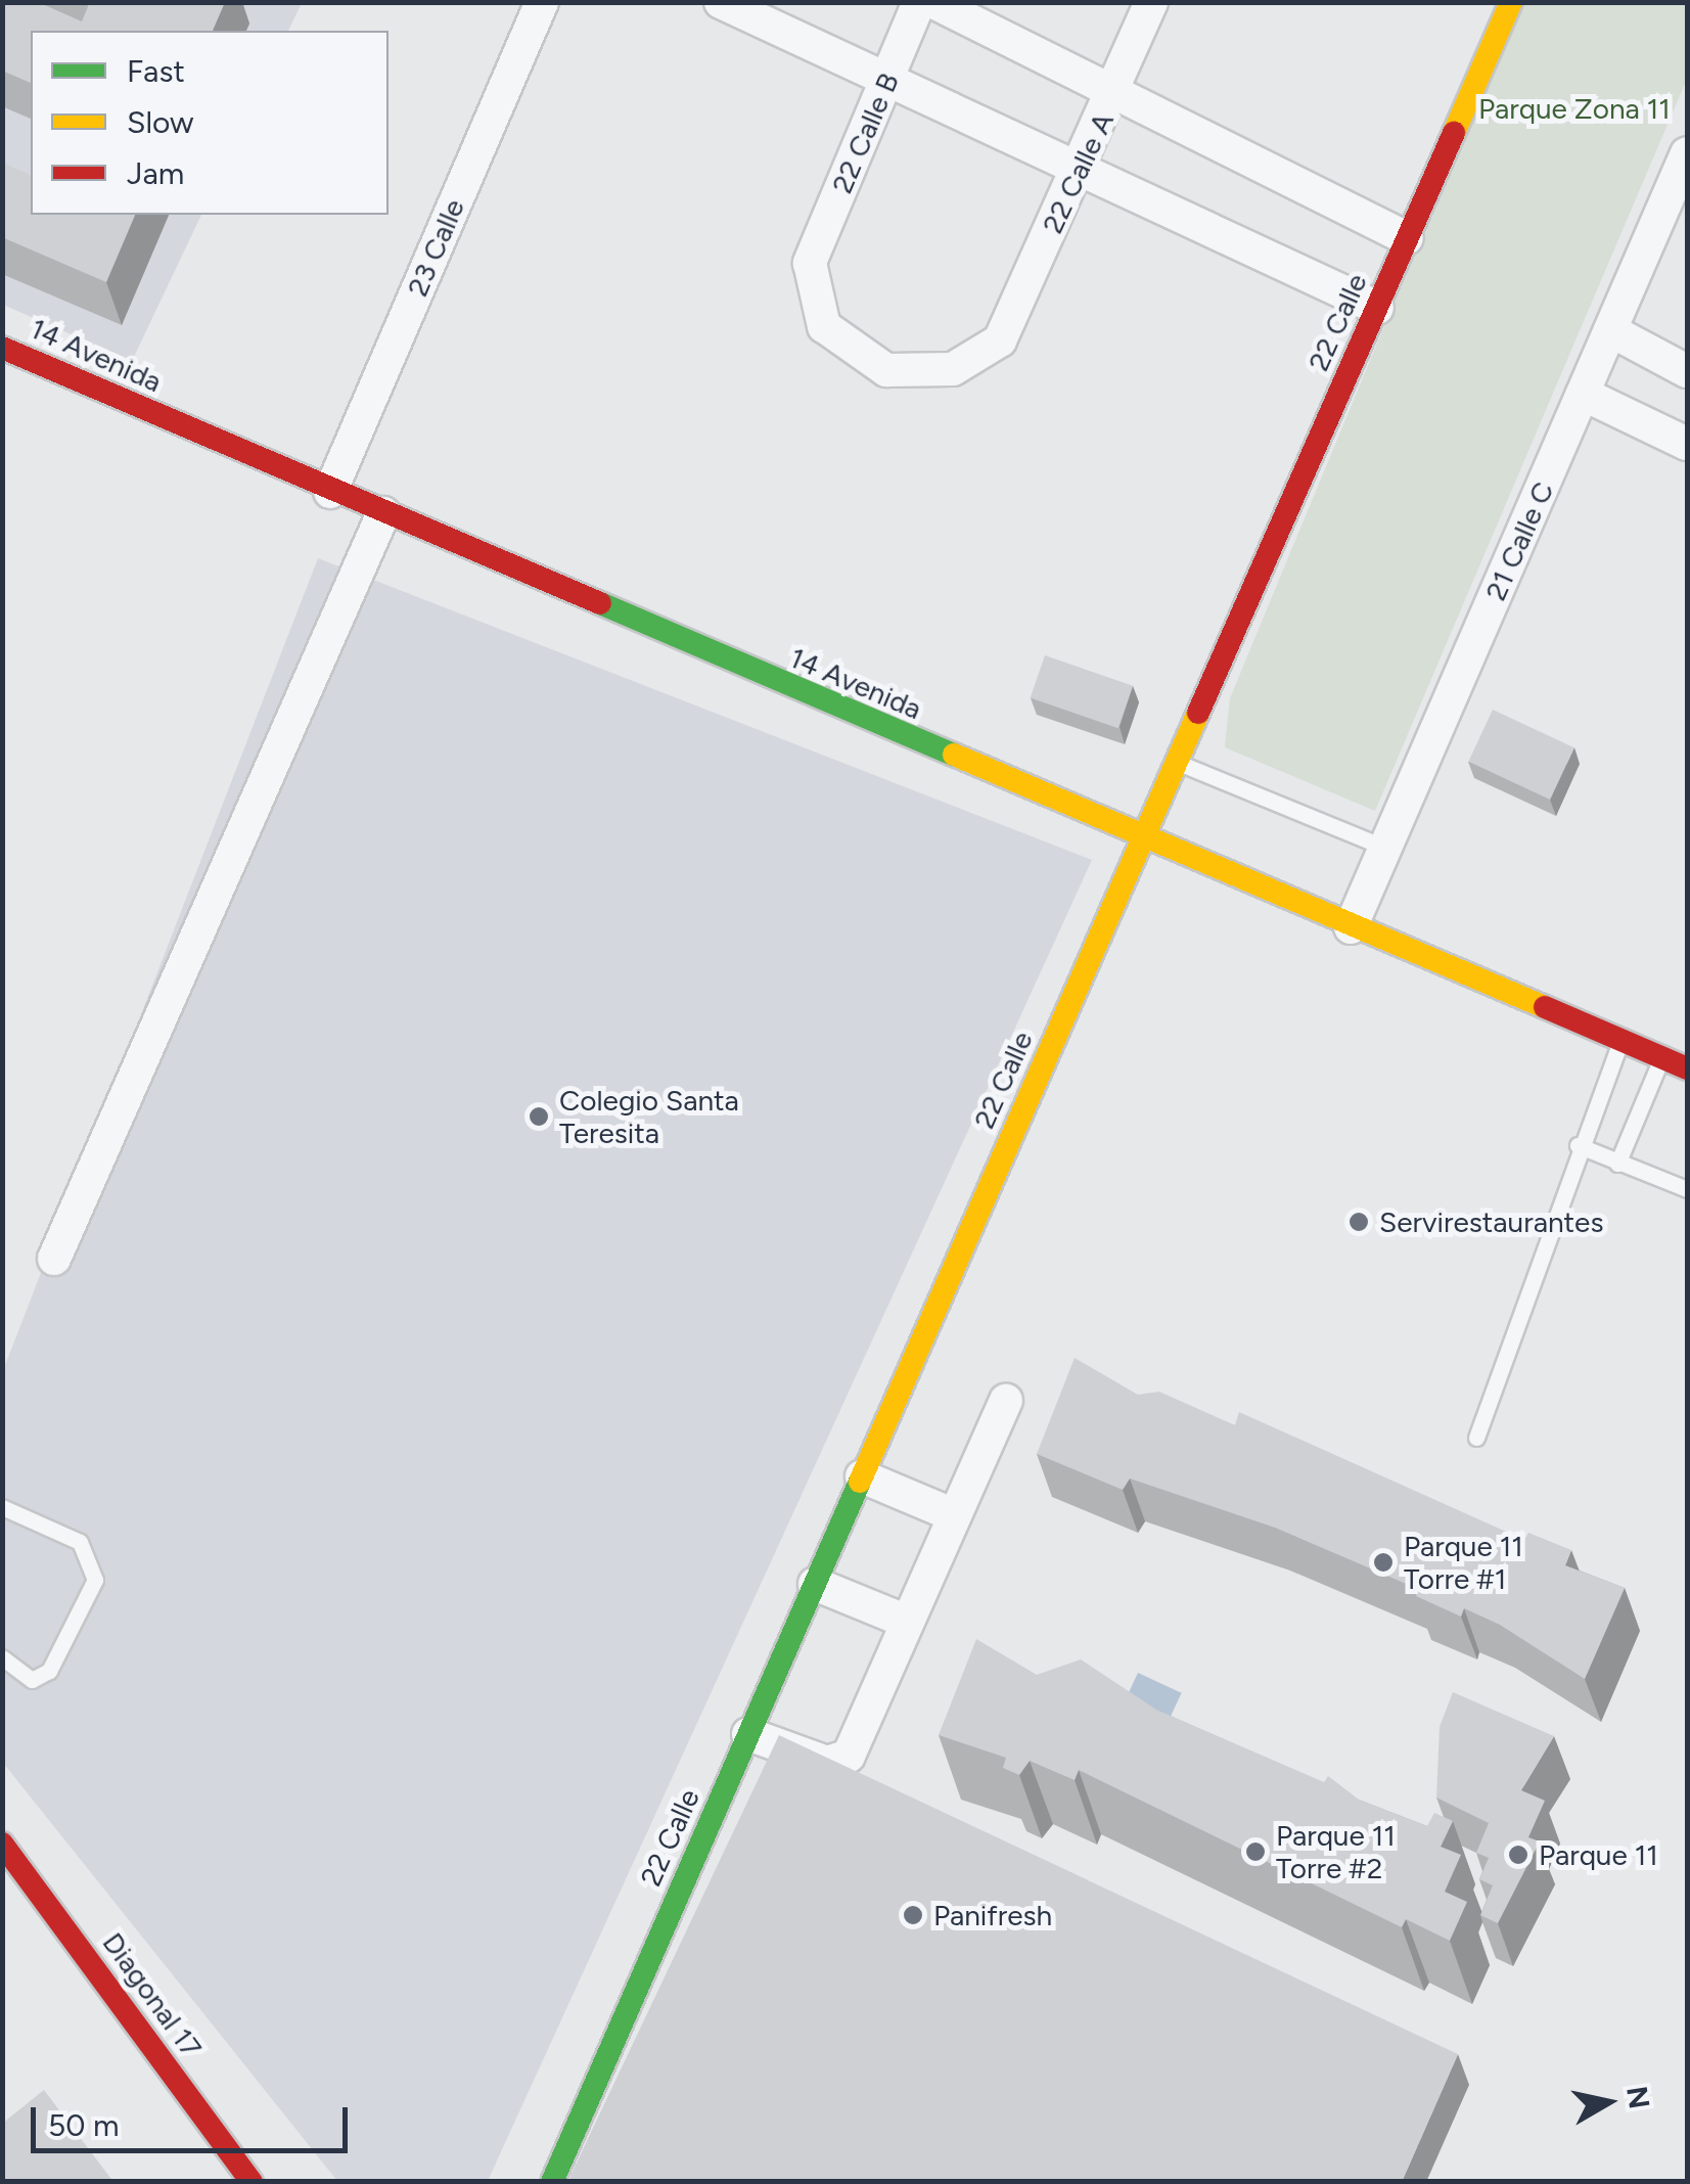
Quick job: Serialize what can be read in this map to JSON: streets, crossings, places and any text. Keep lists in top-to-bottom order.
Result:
{
  "streets": {
    "street": [
      "22 Calle B",
      "22 Calle A",
      "23 Calle",
      "22 Calle",
      "14 Avenida",
      "21 Calle C",
      "Diagonal 17"
    ]
  },
  "crossings": [
    ["22 Calle B", "22 Calle A"],
    ["23 Calle", "14 Avenida"],
    ["22 Calle", "14 Avenida"],
    ["14 Avenida", "21 Calle C"]
  ],
  "parks": ["Parque Zona 11"],
  "places": [
    "Colegio Santa Teresita",
    "Servirestaurantes",
    "Parque 11 Torre #1",
    "Parque 11 Torre #2",
    "Parque 11",
    "Panifresh"
  ],
  "legend": ["Fast", "Slow", "Jam"],
  "scale_bar": "50 m",
  "north": "right"
}
